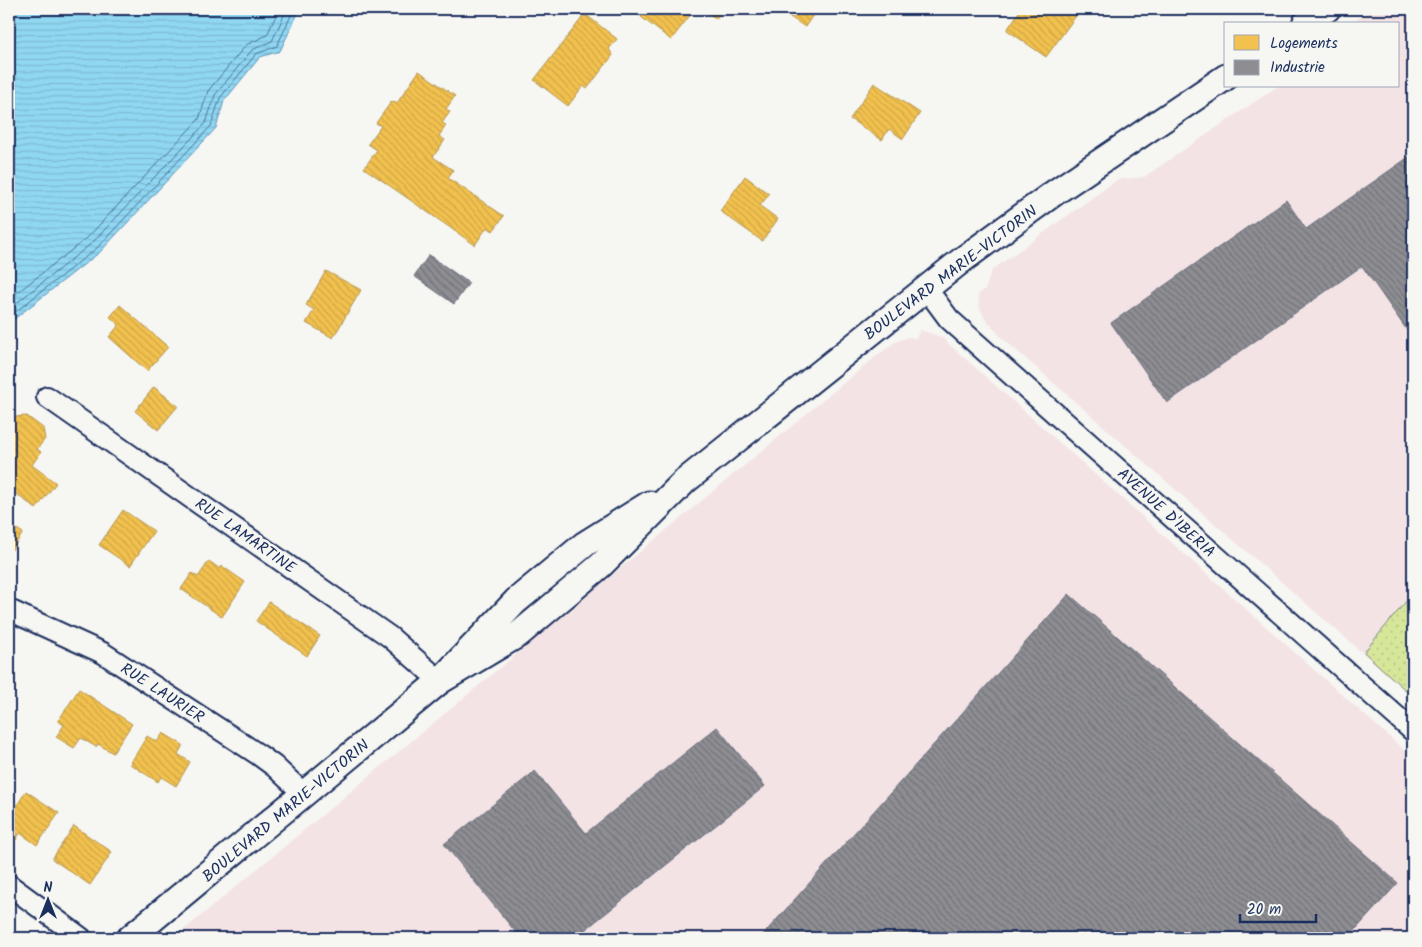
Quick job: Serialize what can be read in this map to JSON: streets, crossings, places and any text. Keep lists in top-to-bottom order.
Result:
{
  "streets": {
    "street": [
      "BOULEVARD MARIE-VICTORIN",
      "AVENUE D'IBERIA",
      "RUE LAMARTINE",
      "RUE LAURIER"
    ]
  },
  "crossings": [
    ["BOULEVARD MARIE-VICTORIN", "AVENUE D'IBERIA"],
    ["BOULEVARD MARIE-VICTORIN", "RUE LAMARTINE"],
    ["BOULEVARD MARIE-VICTORIN", "RUE LAURIER"]
  ],
  "legend": ["Logements", "Industrie"],
  "scale_bar": "20 m",
  "north": "top"
}
